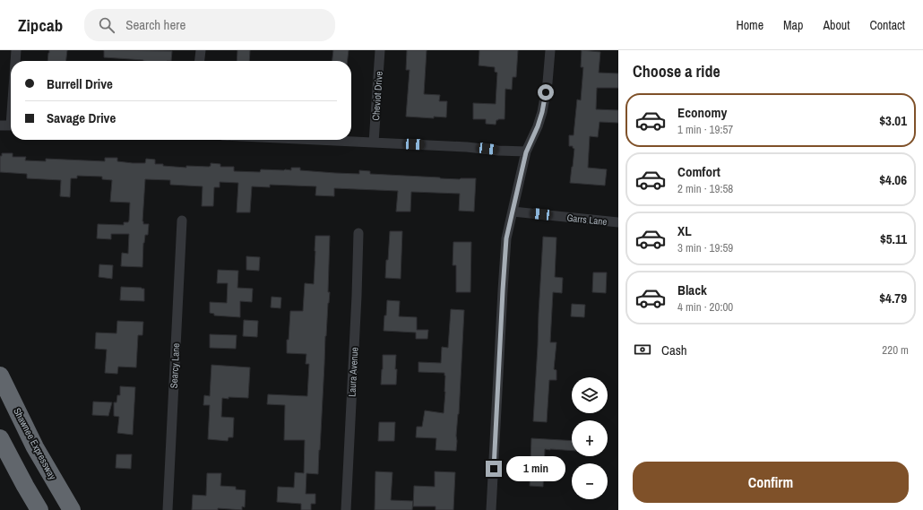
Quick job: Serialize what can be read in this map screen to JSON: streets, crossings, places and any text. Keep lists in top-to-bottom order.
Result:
{
  "streets": {
    "highway": ["Shawnee Expressway"],
    "street": [
      "Cheviot Drive",
      "Garrs Lane",
      "Searcy Lane",
      "Laura Avenue"
    ]
  },
  "page": {
    "header": "Zipcab",
    "search": "Search here",
    "nav": [
      "Home",
      "Map",
      "About",
      "Contact"
    ],
    "heading": "Choose a ride",
    "banner": ["Burrell Drive", "Savage Drive"],
    "list": [
      {
        "name": "Economy",
        "note": "1 min · 19:57",
        "value": "$3.01"
      },
      {
        "name": "Comfort",
        "note": "2 min · 19:58",
        "value": "$4.06"
      },
      {
        "name": "XL",
        "note": "3 min · 19:59",
        "value": "$5.11"
      },
      {
        "name": "Black",
        "note": "4 min · 20:00",
        "value": "$4.79"
      }
    ],
    "pay": ["Cash", "220 m"],
    "map_buttons": ["+", "−"],
    "buttons": "Confirm",
    "bubble": "1 min"
  }
}
